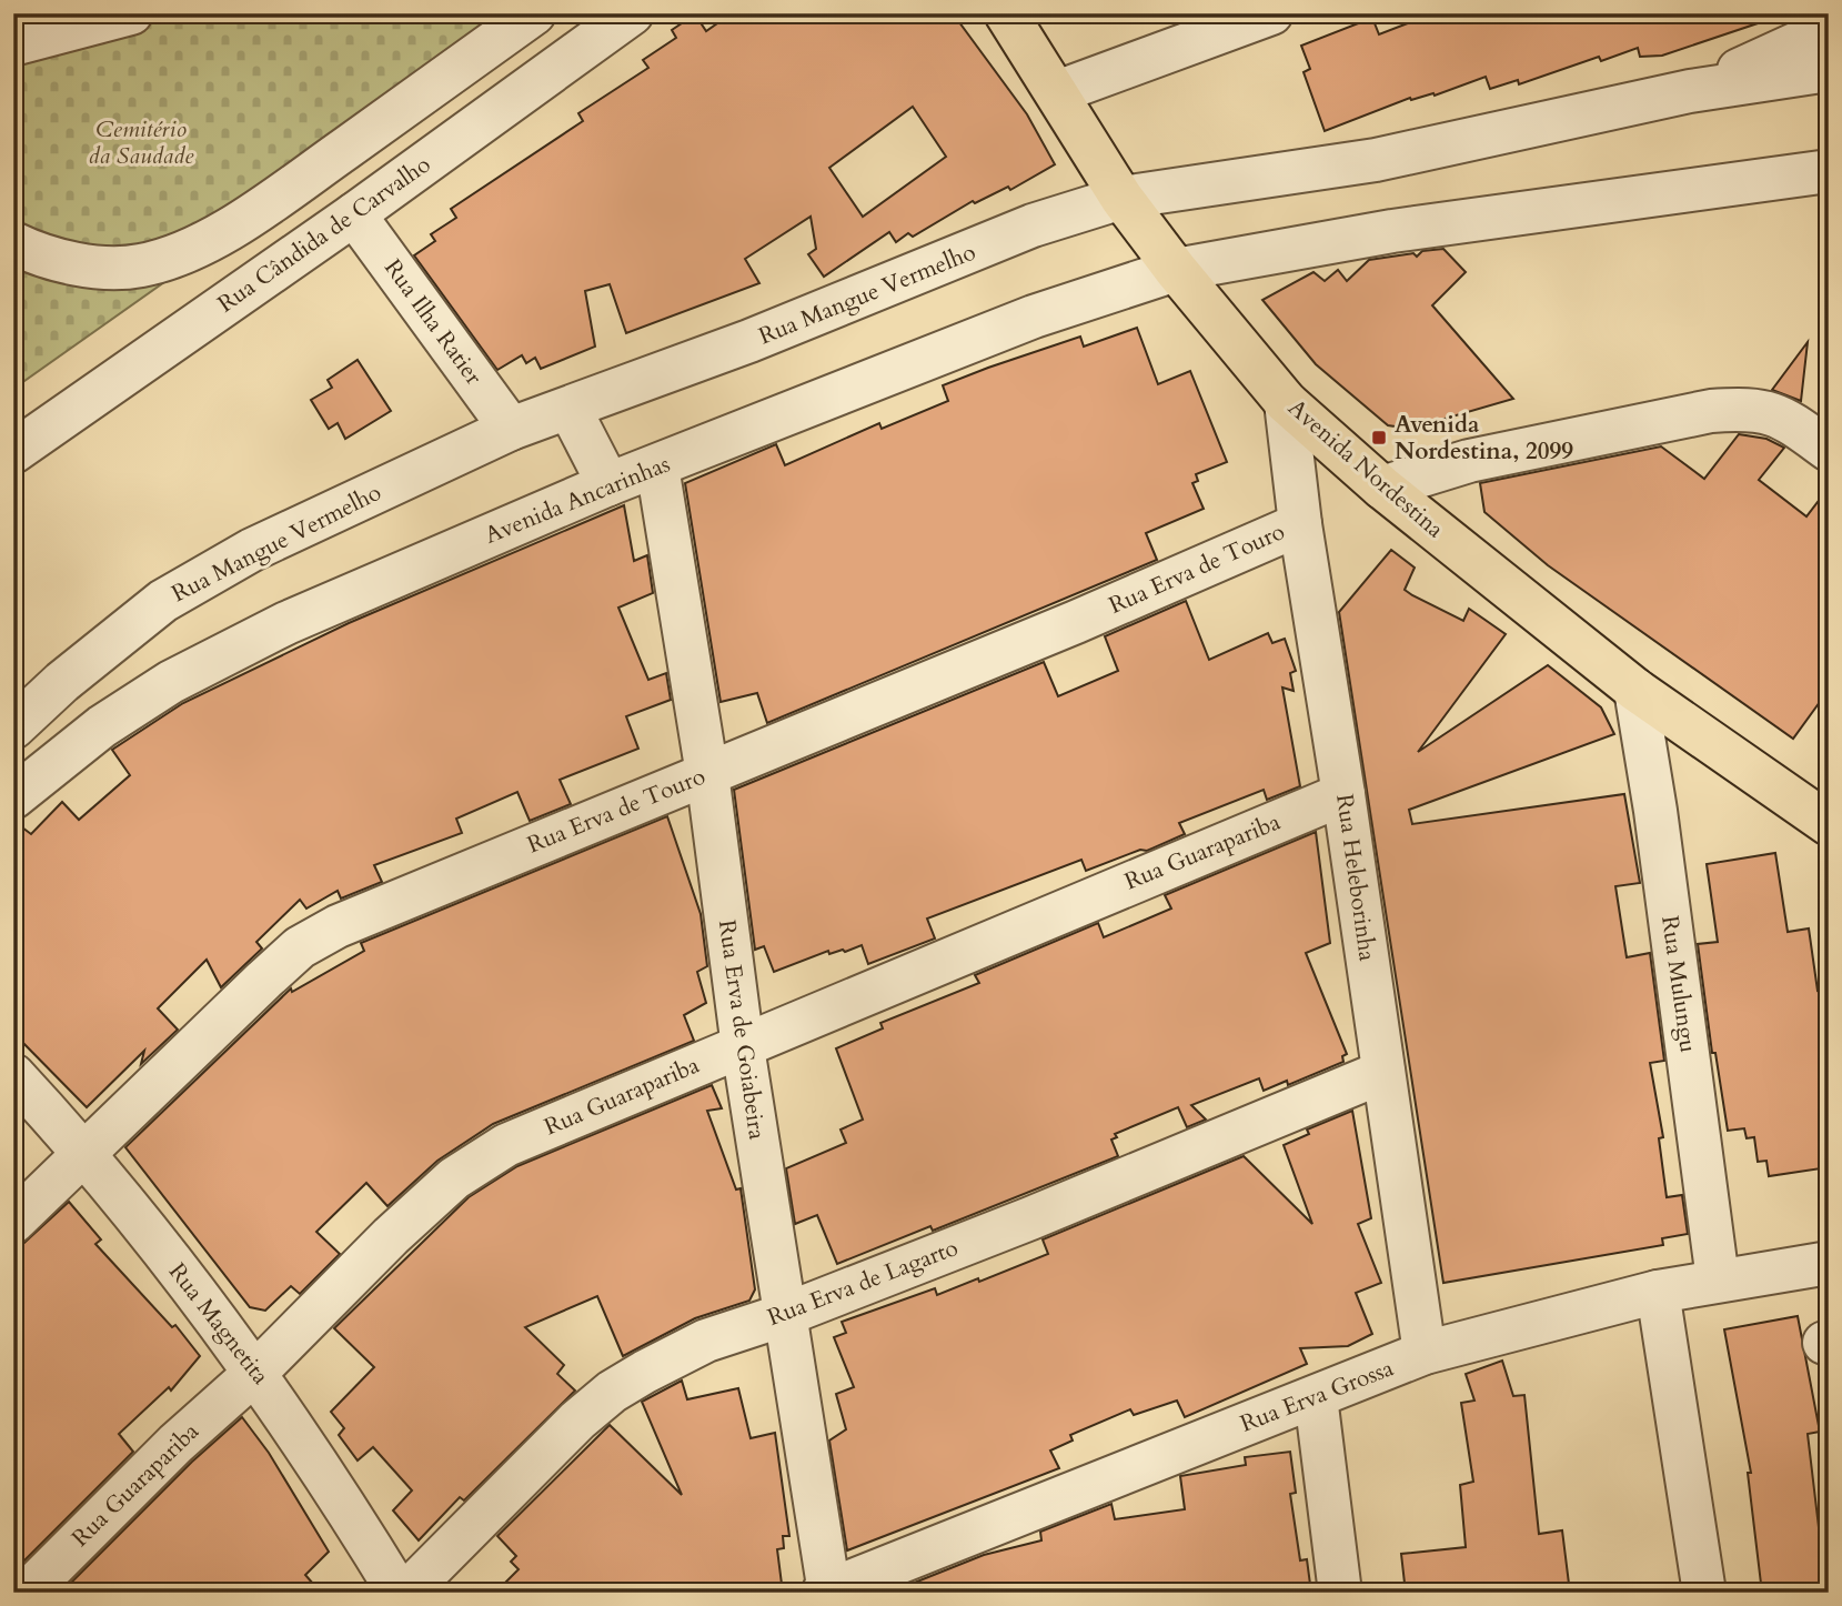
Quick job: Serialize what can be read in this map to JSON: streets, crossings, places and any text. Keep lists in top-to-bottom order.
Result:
{
  "streets": {
    "main road": ["Avenida Nordestina"],
    "street": [
      "Rua Cândida de Carvalho",
      "Rua Mangue Vermelho",
      "Rua Ilha Ratier",
      "Avenida Ancarinhas",
      "Rua Erva de Touro",
      "Rua Guarapariba",
      "Rua Heleborinha",
      "Rua Mulungu",
      "Rua Erva de Goiabeira",
      "Rua Erva de Lagarto",
      "Rua Magnetita",
      "Rua Erva Grossa"
    ]
  },
  "crossings": [
    ["Rua Cândida de Carvalho", "Rua Ilha Ratier"],
    ["Rua Mangue Vermelho", "Rua Ilha Ratier"],
    ["Rua Mangue Vermelho", "Avenida Nordestina"],
    ["Avenida Nordestina", "Avenida Ancarinhas"],
    ["Avenida Nordestina", "Rua Heleborinha"],
    ["Avenida Nordestina", "Rua Mulungu"],
    ["Avenida Ancarinhas", "Rua Erva de Goiabeira"],
    ["Rua Erva de Touro", "Rua Heleborinha"],
    ["Rua Erva de Touro", "Rua Erva de Goiabeira"],
    ["Rua Erva de Touro", "Rua Magnetita"],
    ["Rua Guarapariba", "Rua Heleborinha"],
    ["Rua Guarapariba", "Rua Erva de Goiabeira"],
    ["Rua Guarapariba", "Rua Magnetita"],
    ["Rua Heleborinha", "Rua Erva de Lagarto"],
    ["Rua Heleborinha", "Rua Erva Grossa"],
    ["Rua Mulungu", "Rua Erva Grossa"],
    ["Rua Erva de Goiabeira", "Rua Erva de Lagarto"],
    ["Rua Erva de Goiabeira", "Rua Erva Grossa"]
  ],
  "parks": ["Cemitério da Saudade"],
  "places": {
    "transit": ["Avenida Nordestina, 2099"]
  }
}
